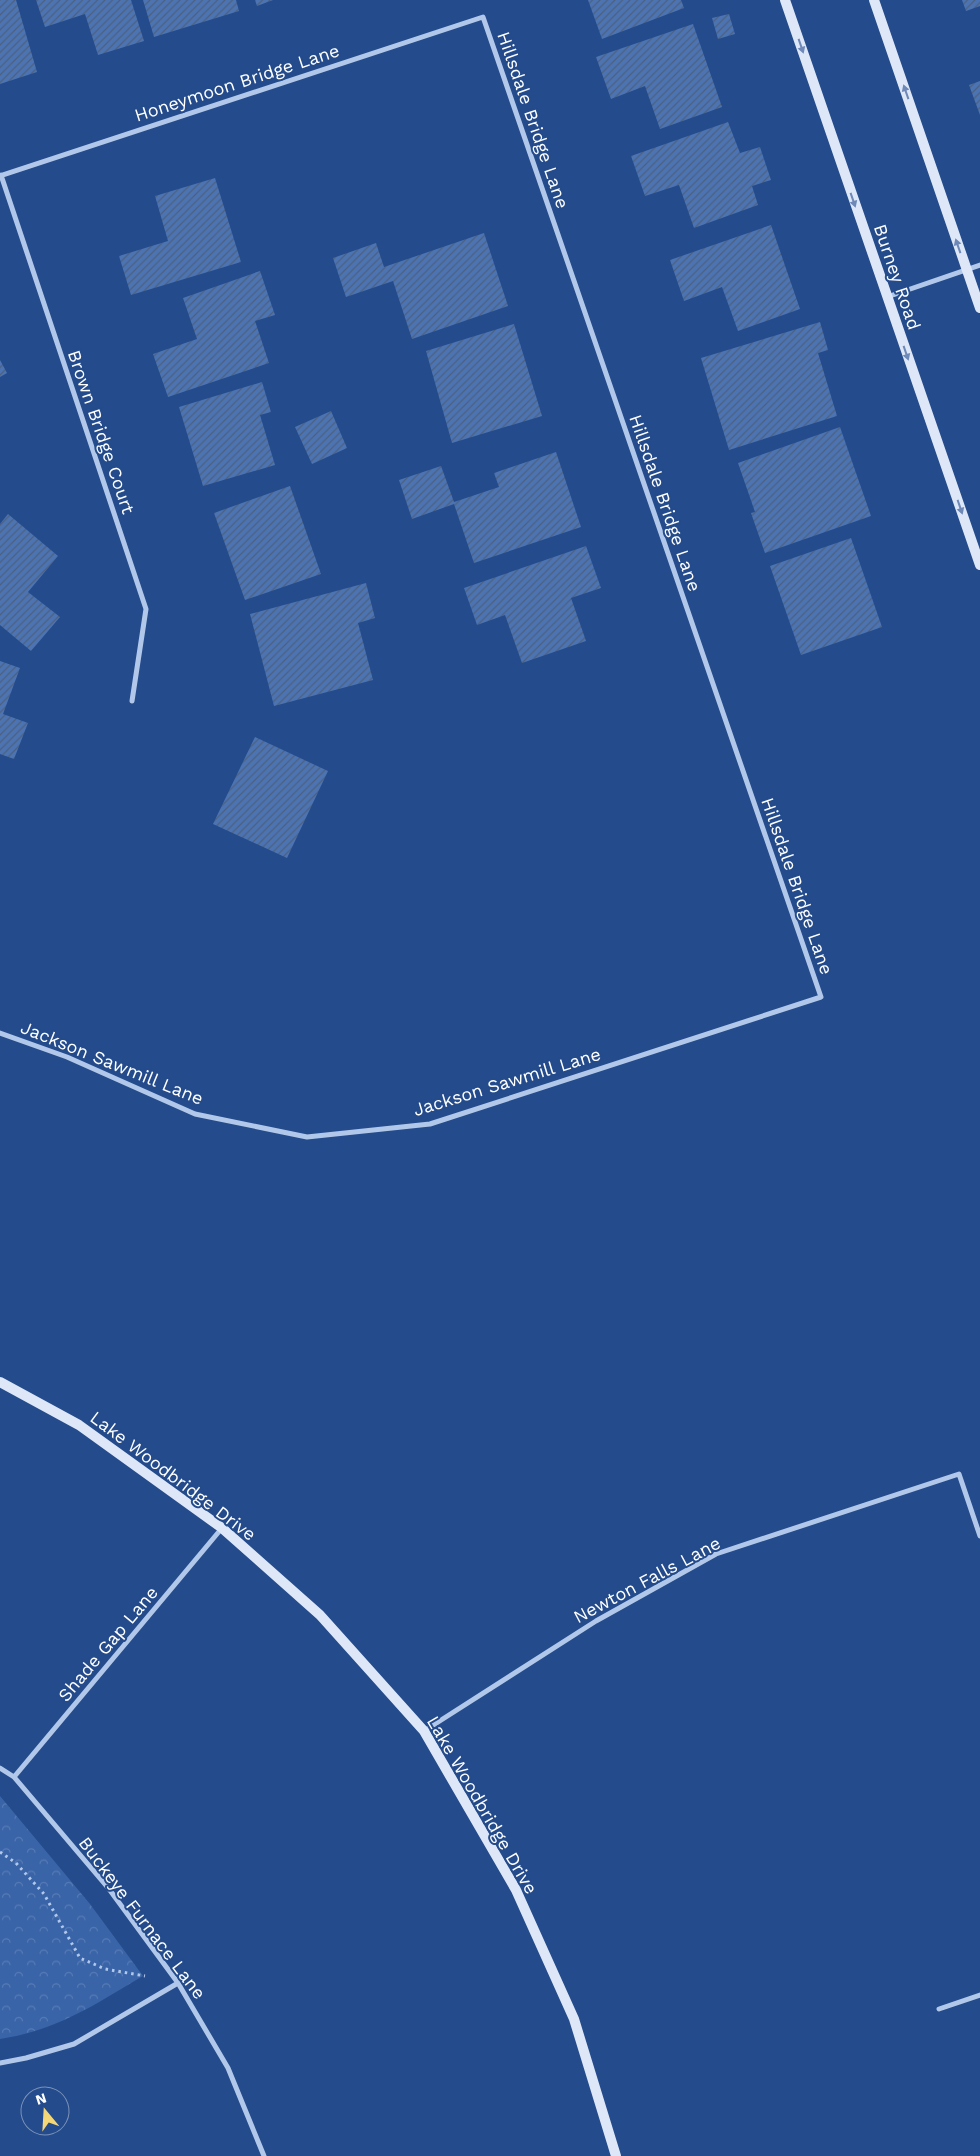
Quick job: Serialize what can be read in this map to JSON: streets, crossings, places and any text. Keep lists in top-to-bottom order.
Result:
{
  "streets": {
    "street": [
      "Honeymoon Bridge Lane",
      "Hillsdale Bridge Lane",
      "Burney Road",
      "Brown Bridge Court",
      "Jackson Sawmill Lane",
      "Lake Woodbridge Drive",
      "Newton Falls Lane",
      "Shade Gap Lane",
      "Buckeye Furnace Lane"
    ]
  },
  "crossings": [
    ["Honeymoon Bridge Lane", "Hillsdale Bridge Lane"],
    ["Honeymoon Bridge Lane", "Brown Bridge Court"],
    ["Hillsdale Bridge Lane", "Jackson Sawmill Lane"],
    ["Lake Woodbridge Drive", "Newton Falls Lane"],
    ["Lake Woodbridge Drive", "Shade Gap Lane"],
    ["Shade Gap Lane", "Buckeye Furnace Lane"]
  ],
  "north": "top"
}
